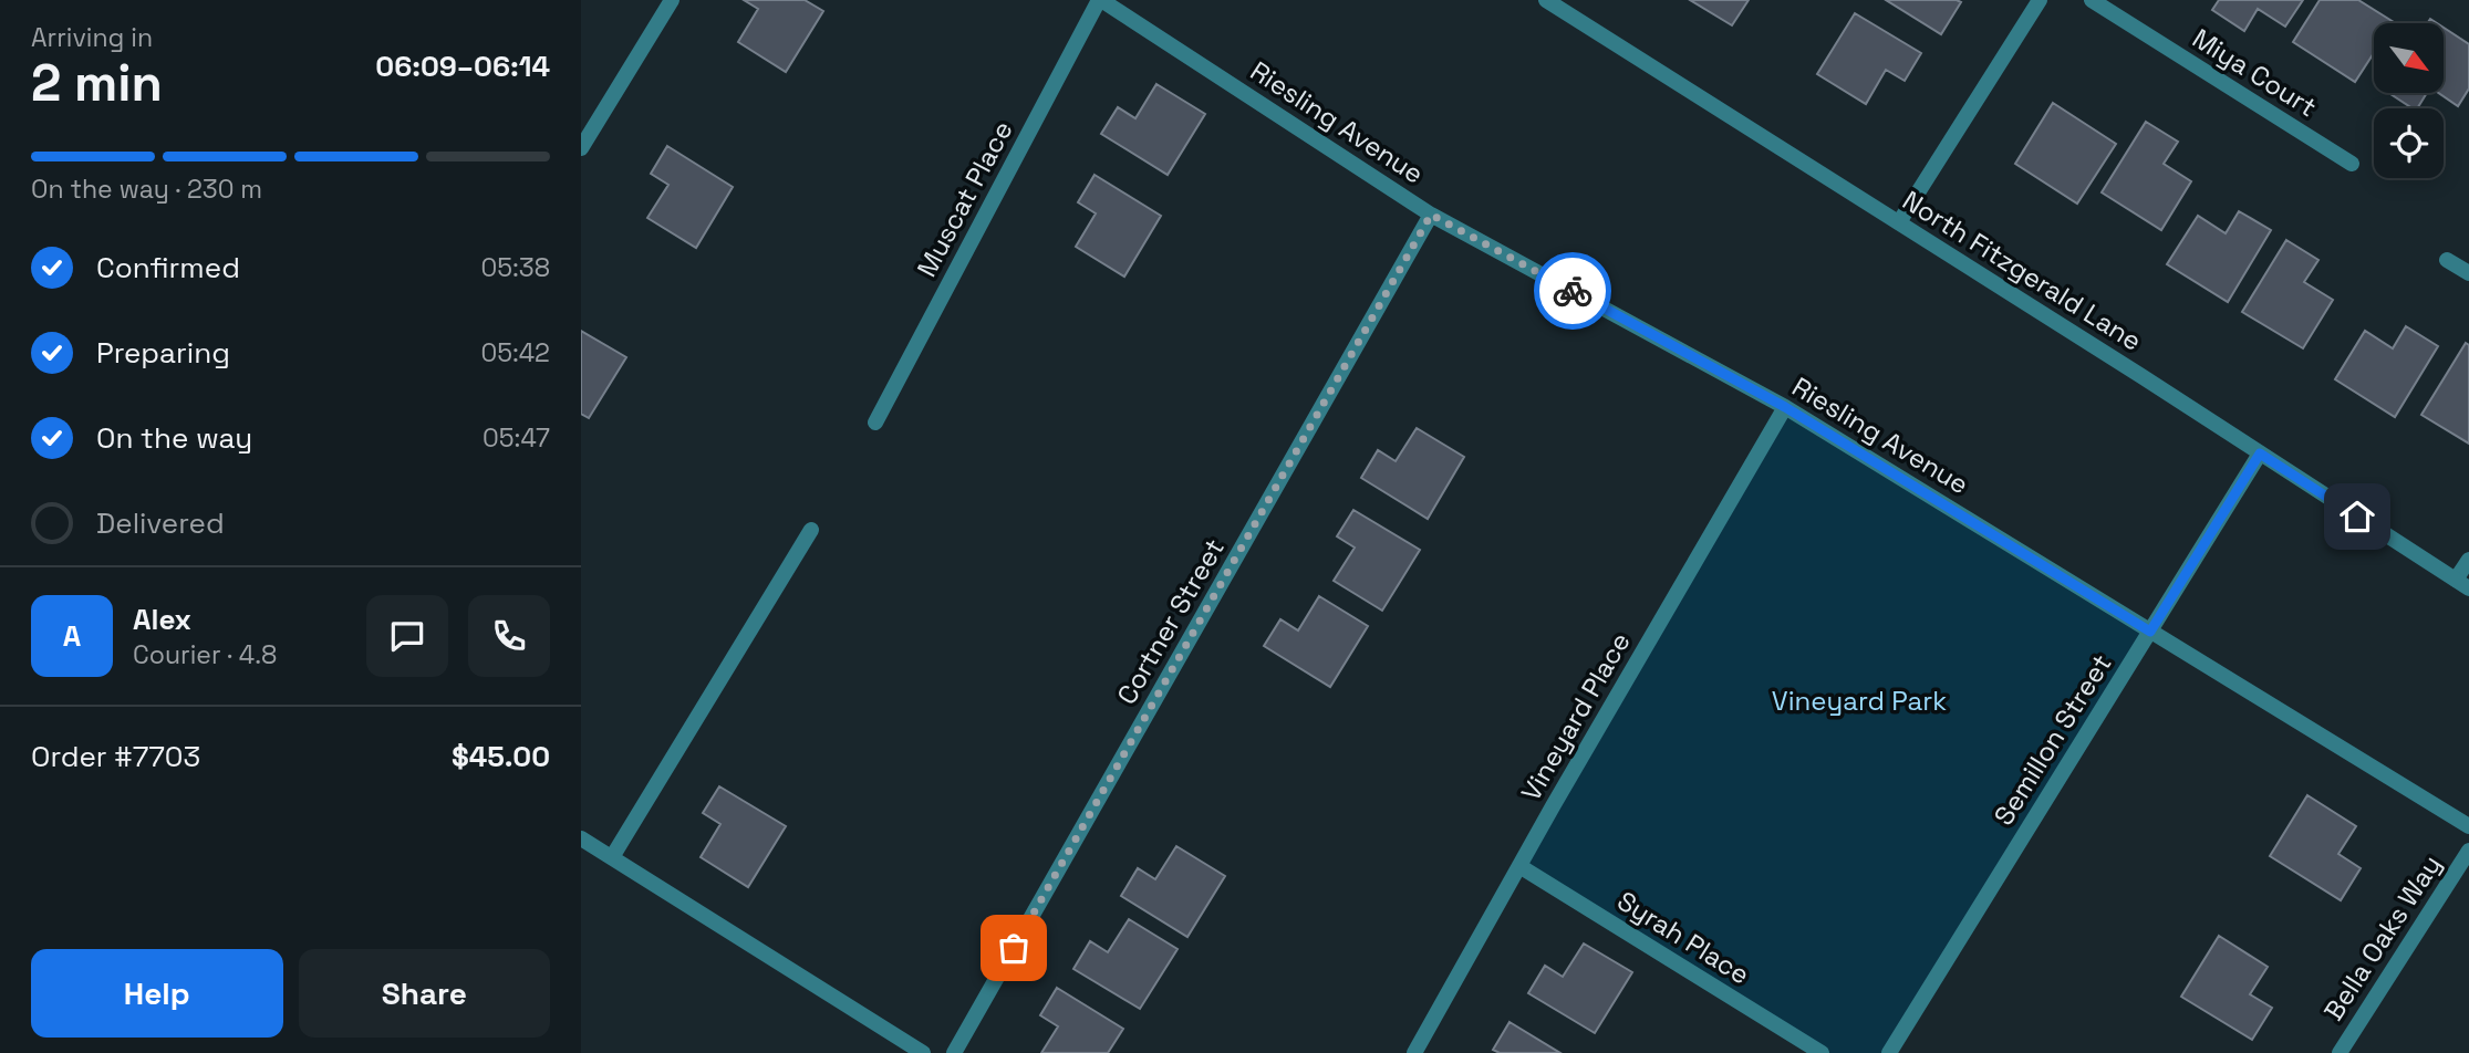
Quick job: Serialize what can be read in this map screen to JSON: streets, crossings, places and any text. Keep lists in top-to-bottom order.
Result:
{
  "streets": {
    "street": [
      "Miya Court",
      "Riesling Avenue",
      "Muscat Place",
      "North Fitzgerald Lane",
      "Cortner Street",
      "Vineyard Place",
      "Semillon Street",
      "Syrah Place",
      "Bella Oaks Way"
    ]
  },
  "crossings": [
    ["Riesling Avenue", "Muscat Place"],
    ["Riesling Avenue", "Cortner Street"],
    ["Riesling Avenue", "Vineyard Place"],
    ["Riesling Avenue", "Semillon Street"],
    ["North Fitzgerald Lane", "Semillon Street"],
    ["Vineyard Place", "Syrah Place"]
  ],
  "parks": ["Vineyard Park"],
  "north": "bottom right",
  "page": {
    "heading": ["2 min", "Arriving in", "06:09–06:14"],
    "panel": [
      "Alex",
      "Courier · 4.8",
      "Order #7703",
      "$45.00"
    ],
    "bar": "On the way · 230 m",
    "list": [
      ["Confirmed", "05:38"],
      ["Preparing", "05:42"],
      ["On the way", "05:47"],
      "Delivered"
    ],
    "round": "A",
    "buttons": ["Help", "Share"]
  }
}
